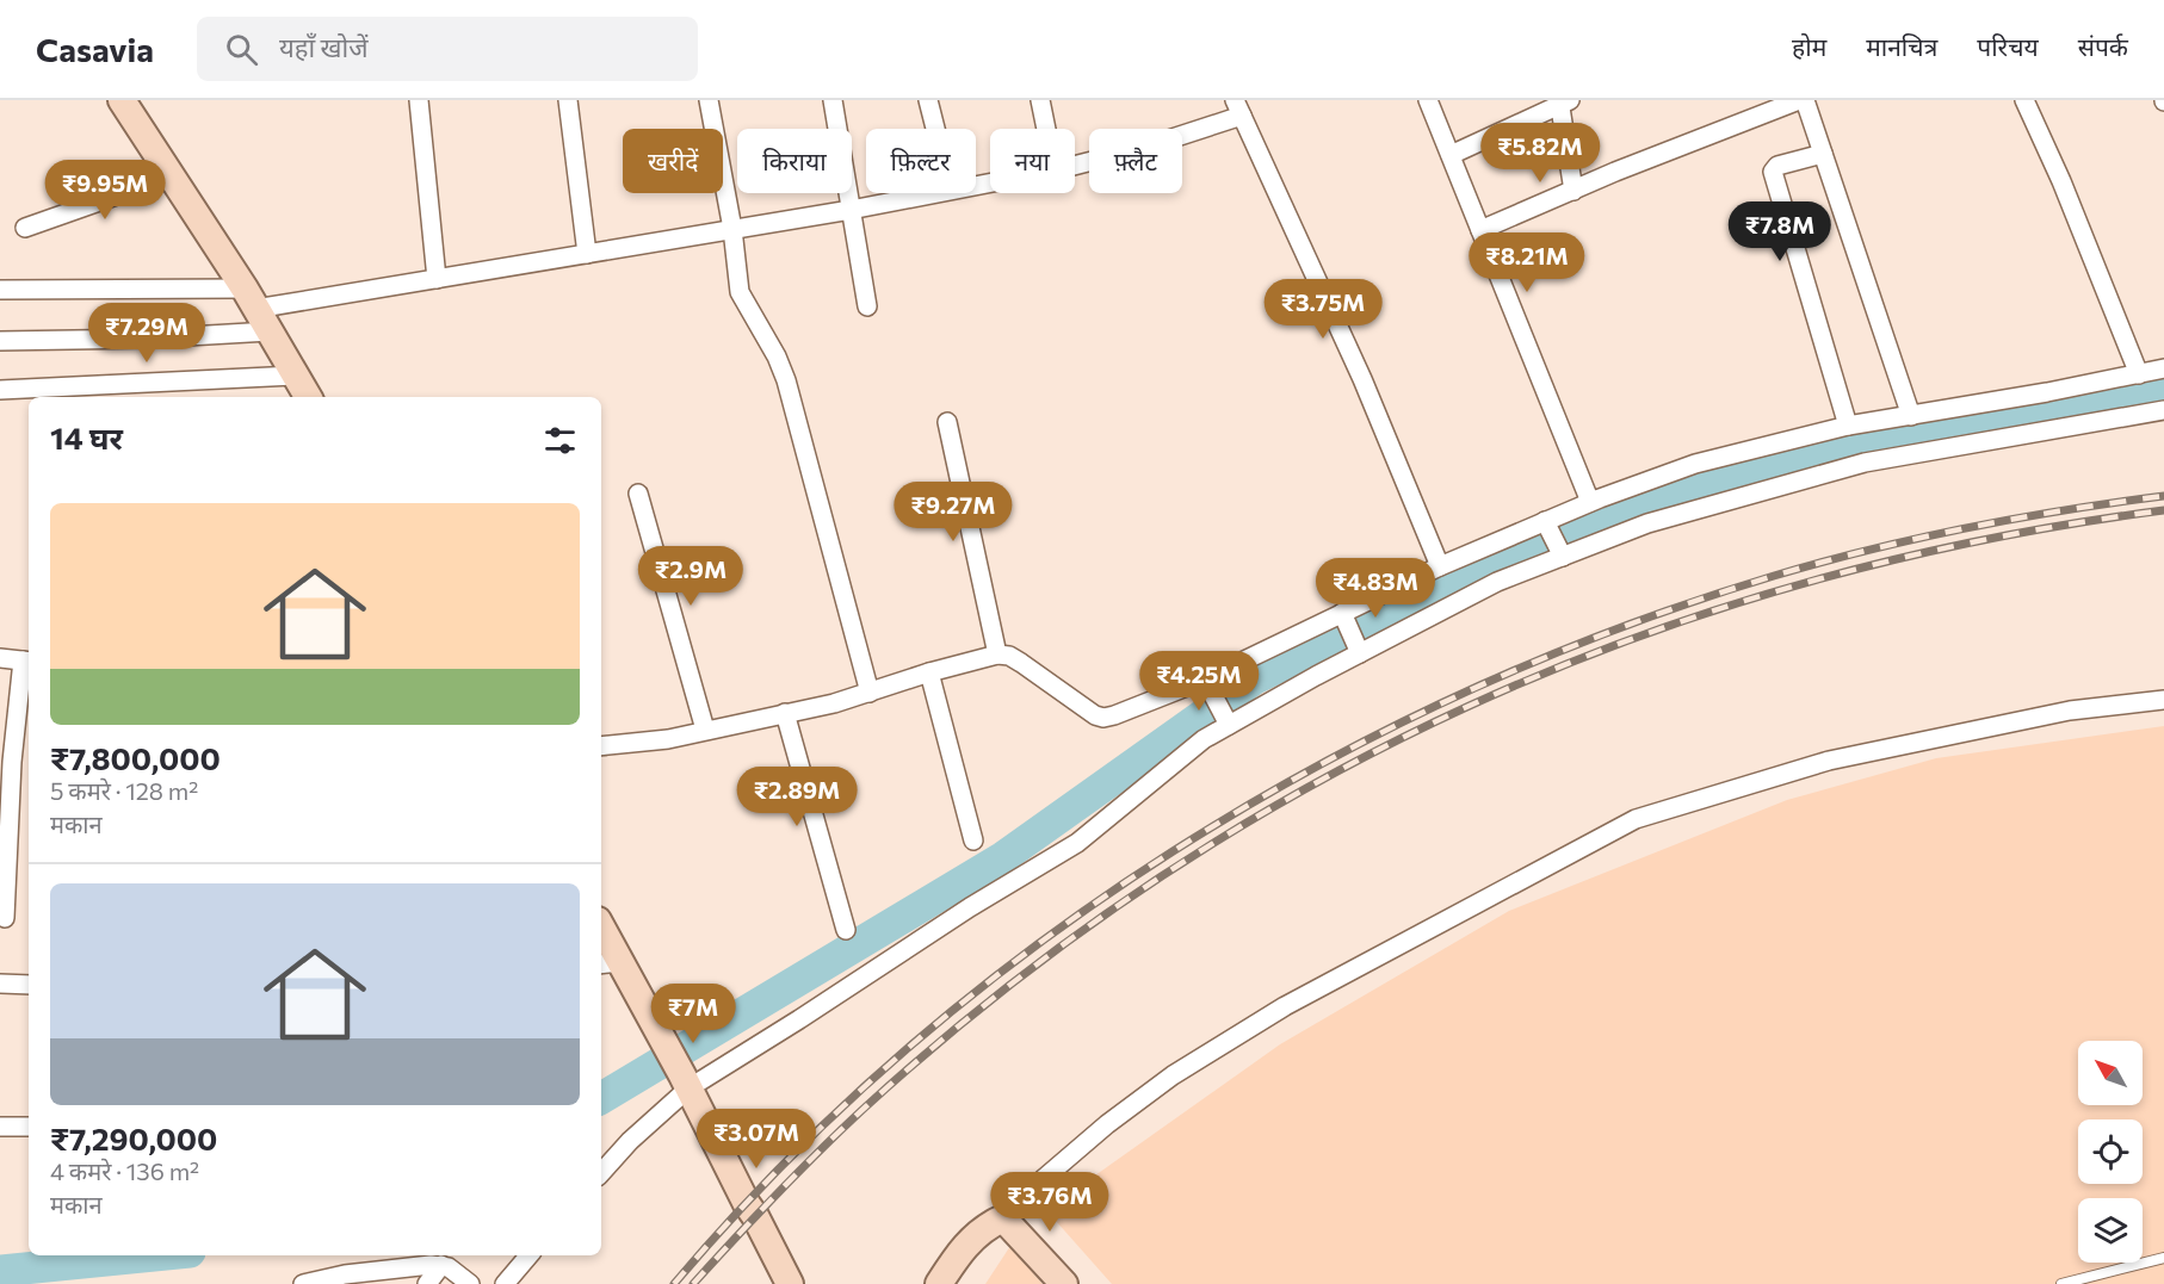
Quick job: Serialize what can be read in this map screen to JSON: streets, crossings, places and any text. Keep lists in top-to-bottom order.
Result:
{
  "north": "top left",
  "page": {
    "header": "Casavia",
    "search": "यहाँ खोजें",
    "nav": [
      "होम",
      "मानचित्र",
      "परिचय",
      "संपर्क"
    ],
    "price": [
      "₹5.82M",
      "₹9.95M",
      "₹7.8M",
      "₹8.21M",
      "₹3.75M",
      "₹7.29M",
      "₹9.27M",
      "₹2.9M",
      "₹4.83M",
      "₹4.25M",
      "₹2.89M",
      "₹7M",
      "₹3.07M",
      "₹3.76M"
    ],
    "chip": [
      "खरीदें",
      "किराया",
      "फ़िल्टर",
      "नया",
      "फ़्लैट"
    ],
    "heading": "14 घर",
    "list": [
      {
        "name": "₹7,800,000",
        "note": "5 कमरे · 128 m² · मकान"
      },
      {
        "name": "₹7,290,000",
        "note": "4 कमरे · 136 m² · मकान"
      }
    ]
  }
}
